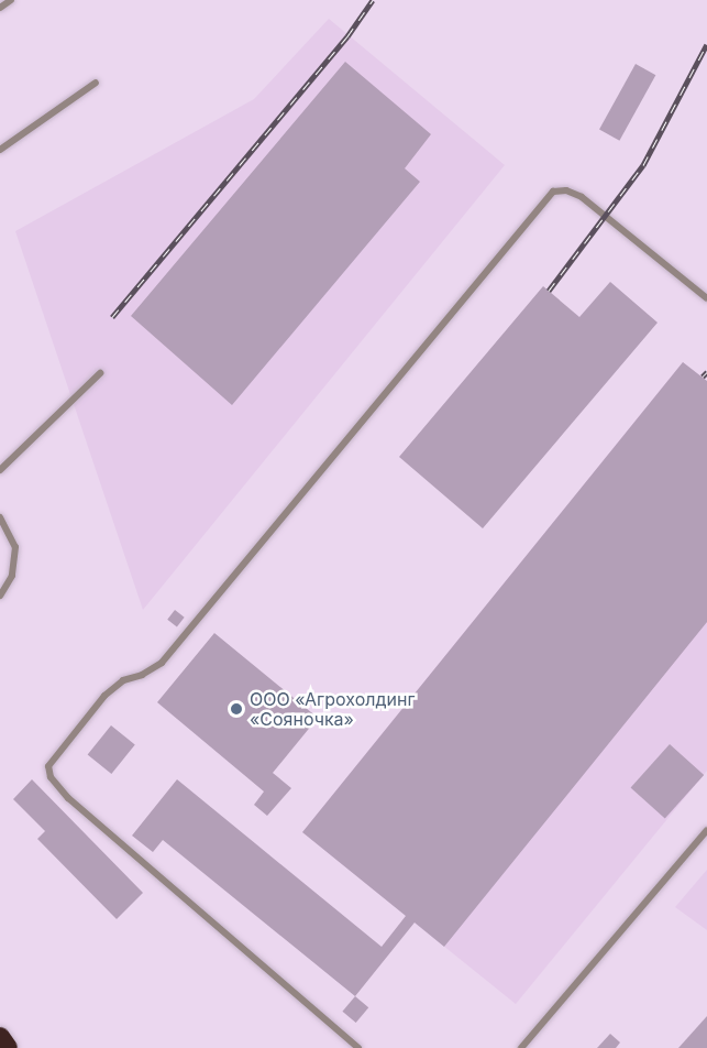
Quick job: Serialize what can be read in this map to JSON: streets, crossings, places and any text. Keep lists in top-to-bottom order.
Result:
{
  "places": ["ООО «Агрохолдинг «Сояночка»"]
}
